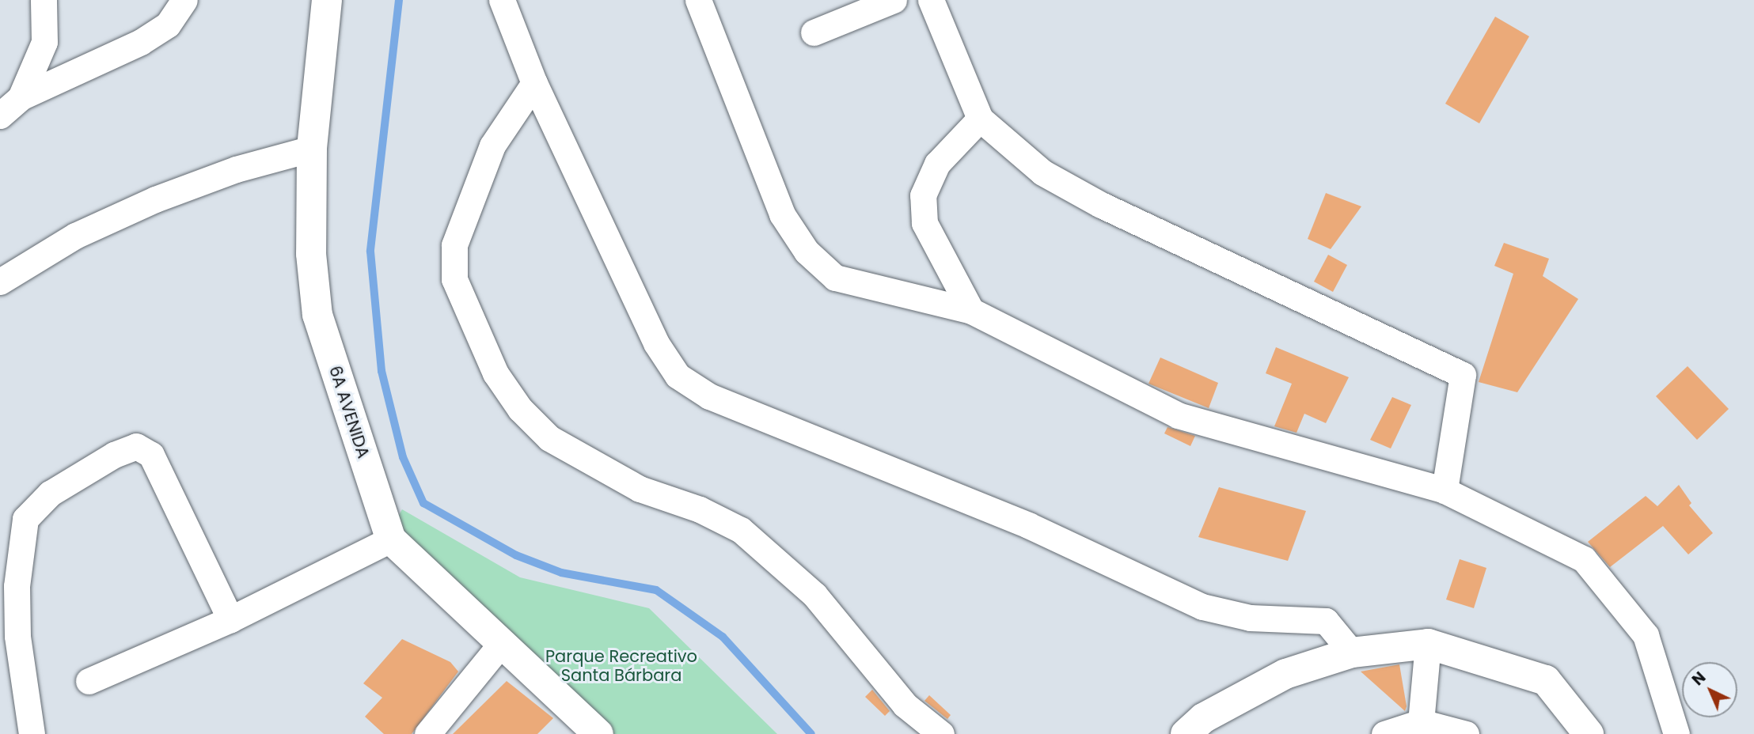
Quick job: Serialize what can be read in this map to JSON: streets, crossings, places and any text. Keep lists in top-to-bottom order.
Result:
{
  "streets": {
    "street": ["6A AVENIDA"]
  },
  "parks": ["Parque Recreativo Santa Bárbara"],
  "north": "top left"
}
